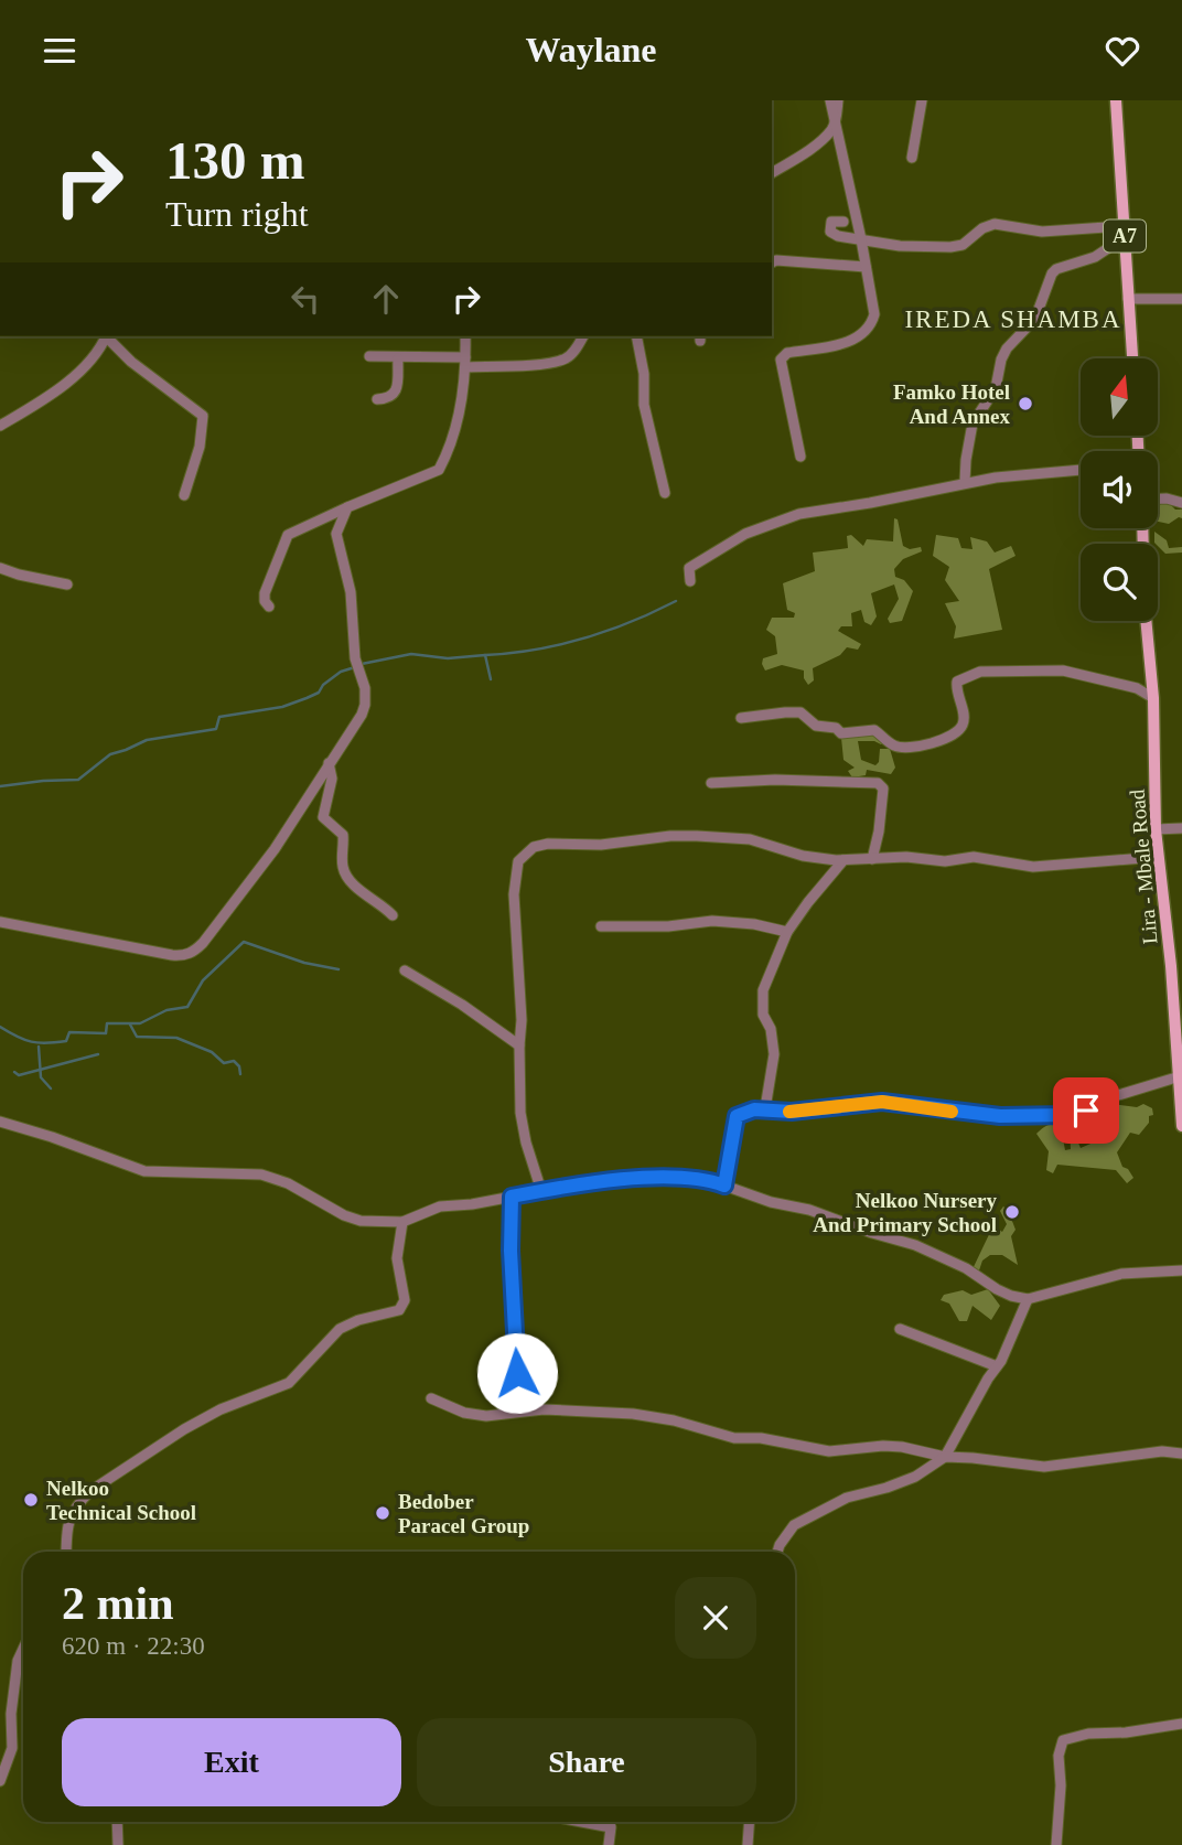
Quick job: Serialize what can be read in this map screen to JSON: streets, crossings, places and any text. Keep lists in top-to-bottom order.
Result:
{
  "streets": {
    "main road": ["A7", "Lira - Mbale Road"]
  },
  "districts": ["IREDA SHAMBA"],
  "places": [
    "Famko Hotel And Annex",
    "Nelkoo Nursery And Primary School",
    "Nelkoo Technical School",
    "Bedober Paracel Group"
  ],
  "north": "top",
  "page": {
    "header": "Waylane",
    "turn": ["130 m", "Turn right"],
    "heading": ["2 min", "620 m · 22:30"],
    "buttons": ["Exit", "Share"]
  }
}
